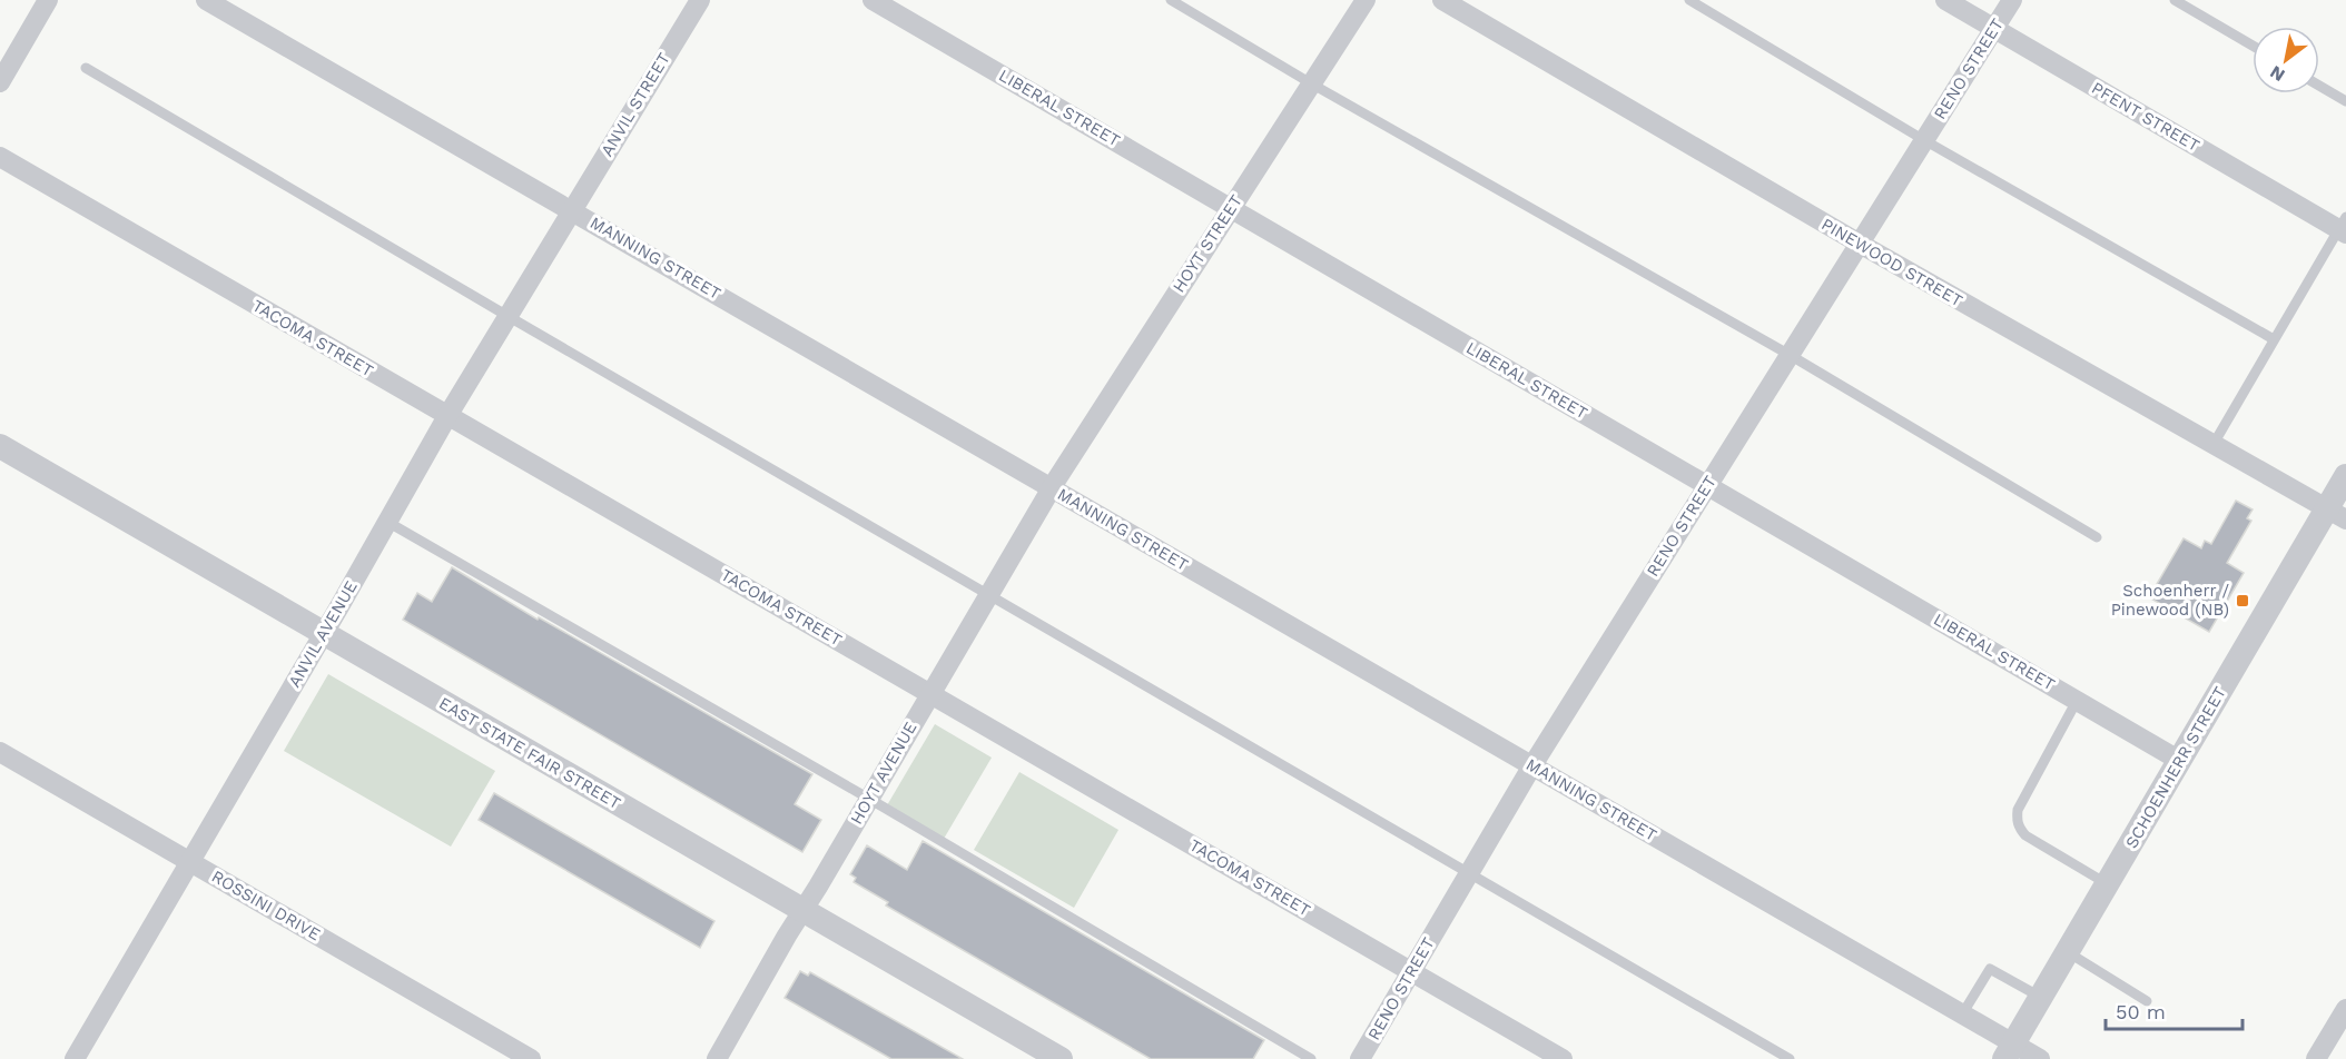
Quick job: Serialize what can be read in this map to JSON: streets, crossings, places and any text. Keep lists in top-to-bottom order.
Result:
{
  "streets": {
    "street": [
      "RENO STREET",
      "ANVIL STREET",
      "LIBERAL STREET",
      "PFENT STREET",
      "HOYT STREET",
      "MANNING STREET",
      "PINEWOOD STREET",
      "TACOMA STREET",
      "ANVIL AVENUE",
      "EAST STATE FAIR STREET",
      "SCHOENHERR STREET",
      "HOYT AVENUE",
      "ROSSINI DRIVE"
    ]
  },
  "crossings": [
    ["RENO STREET", "LIBERAL STREET"],
    ["RENO STREET", "PFENT STREET"],
    ["RENO STREET", "MANNING STREET"],
    ["RENO STREET", "PINEWOOD STREET"],
    ["RENO STREET", "TACOMA STREET"],
    ["ANVIL STREET", "MANNING STREET"],
    ["ANVIL STREET", "ANVIL AVENUE"],
    ["LIBERAL STREET", "HOYT STREET"],
    ["LIBERAL STREET", "SCHOENHERR STREET"],
    ["HOYT STREET", "MANNING STREET"],
    ["HOYT STREET", "HOYT AVENUE"],
    ["MANNING STREET", "ANVIL AVENUE"],
    ["MANNING STREET", "SCHOENHERR STREET"],
    ["MANNING STREET", "HOYT AVENUE"],
    ["PINEWOOD STREET", "SCHOENHERR STREET"],
    ["TACOMA STREET", "ANVIL AVENUE"],
    ["TACOMA STREET", "HOYT AVENUE"],
    ["ANVIL AVENUE", "EAST STATE FAIR STREET"],
    ["ANVIL AVENUE", "ROSSINI DRIVE"],
    ["EAST STATE FAIR STREET", "HOYT AVENUE"]
  ],
  "places": {
    "transit": ["Schoenherr / Pinewood (NB)"]
  },
  "scale_bar": "50 m",
  "north": "bottom left"
}
